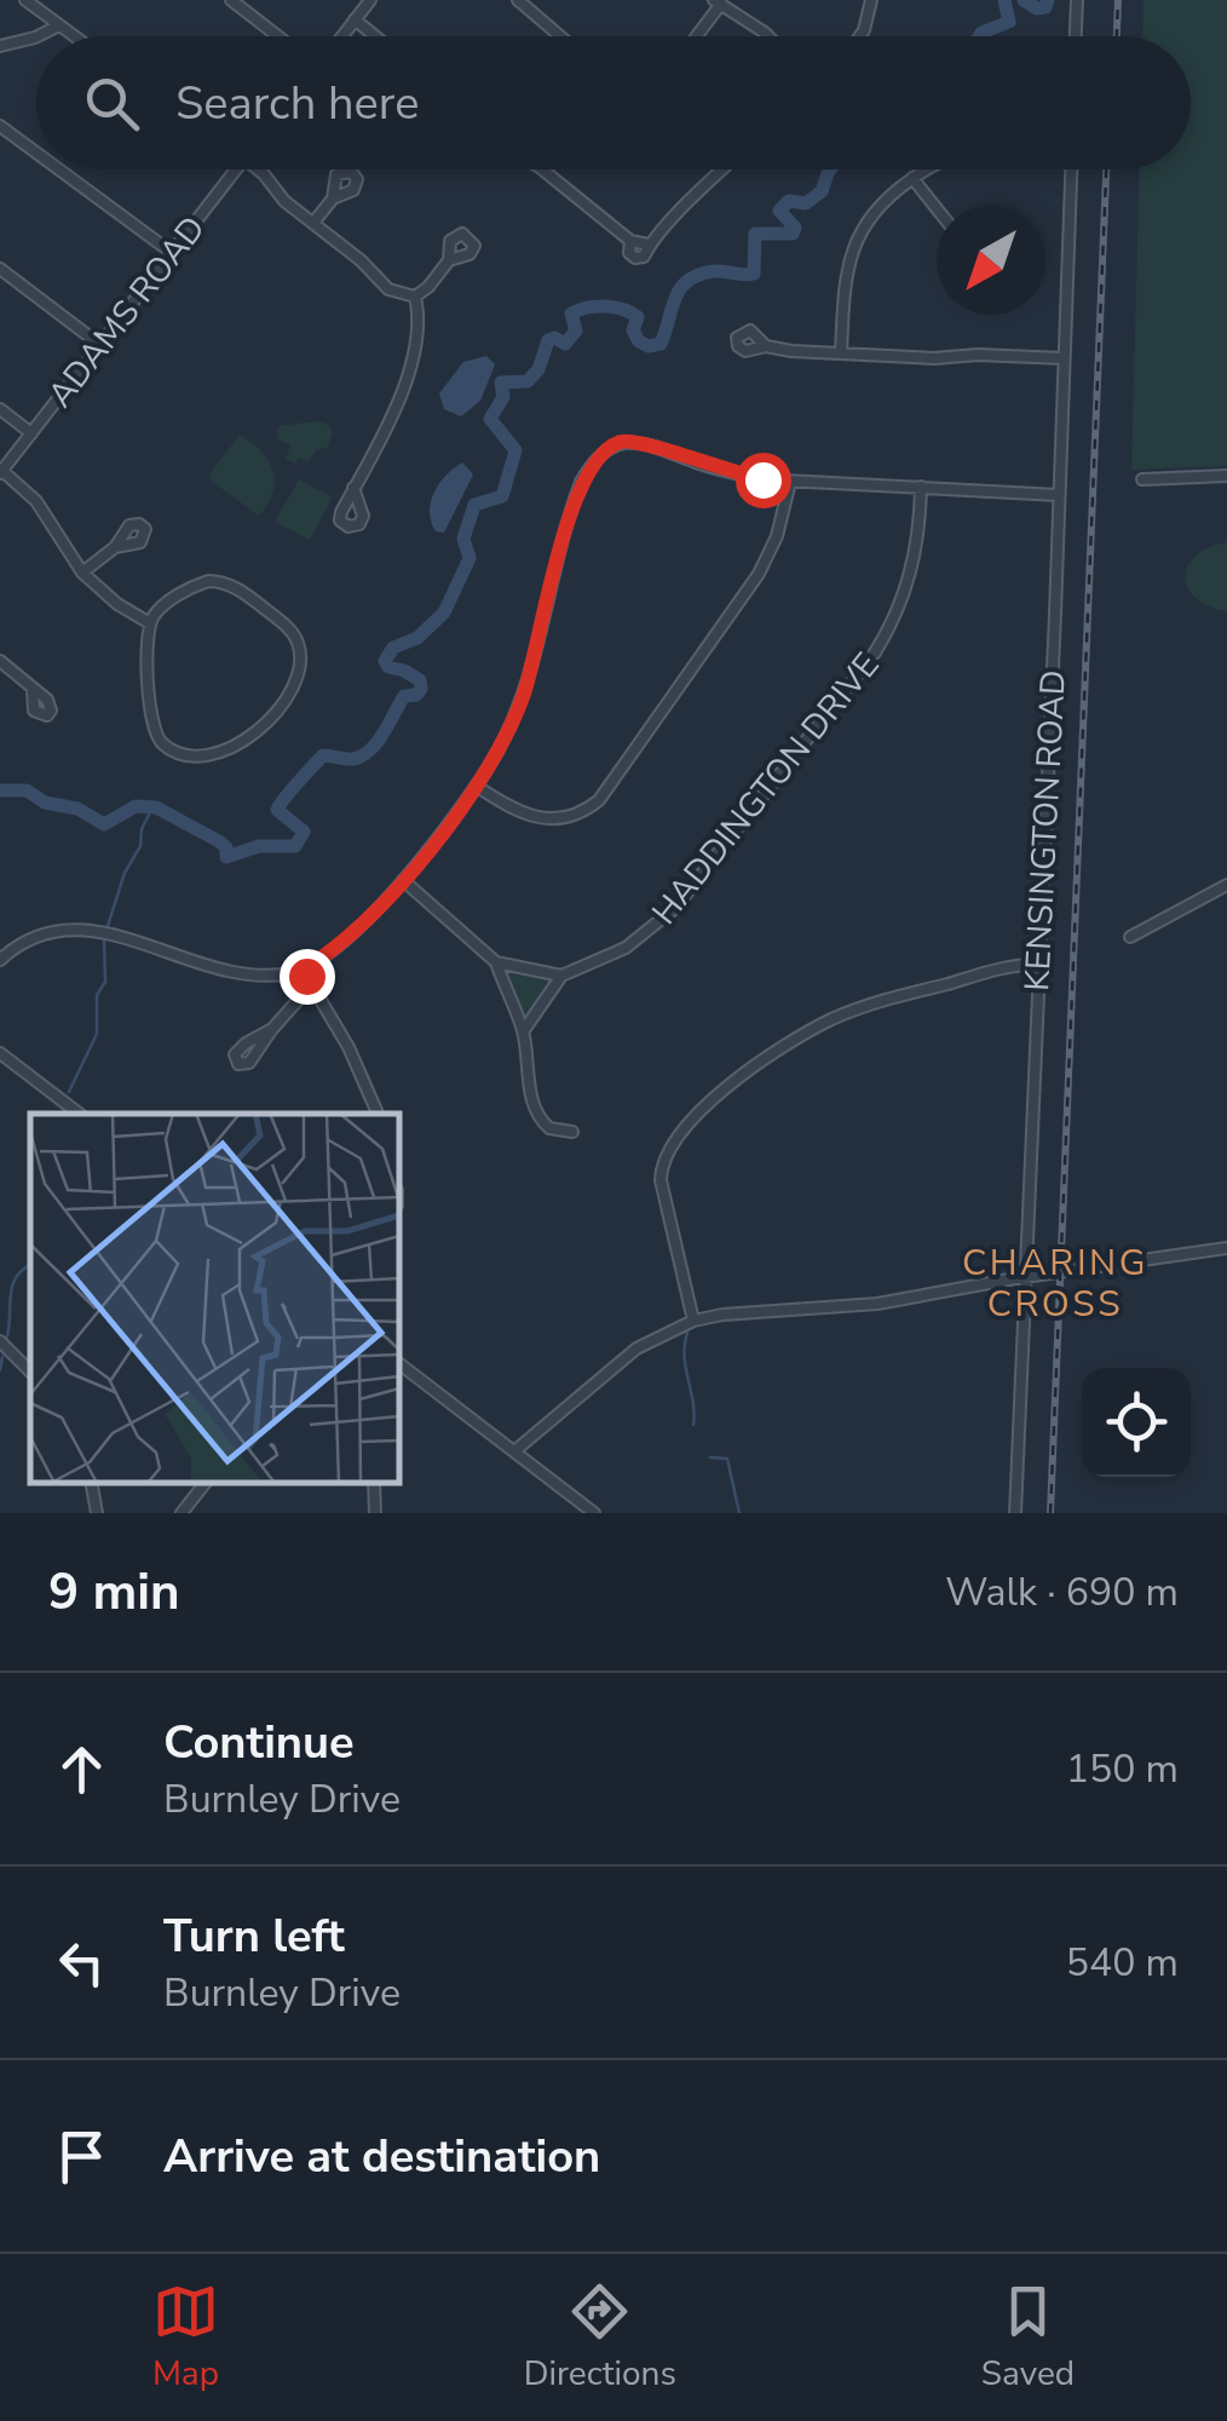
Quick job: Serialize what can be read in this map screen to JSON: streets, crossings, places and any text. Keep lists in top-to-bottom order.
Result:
{
  "streets": {
    "street": ["ADAMS ROAD", "HADDINGTON DRIVE", "KENSINGTON ROAD"]
  },
  "districts": ["CHARING CROSS"],
  "north": "bottom left",
  "page": {
    "search": "Search here",
    "heading": ["9 min", "Walk · 690 m"],
    "list": [
      ["Continue", "Burnley Drive", "150 m"],
      ["Turn left", "Burnley Drive", "540 m"],
      "Arrive at destination"
    ],
    "nav": ["Map", "Directions", "Saved"]
  }
}
